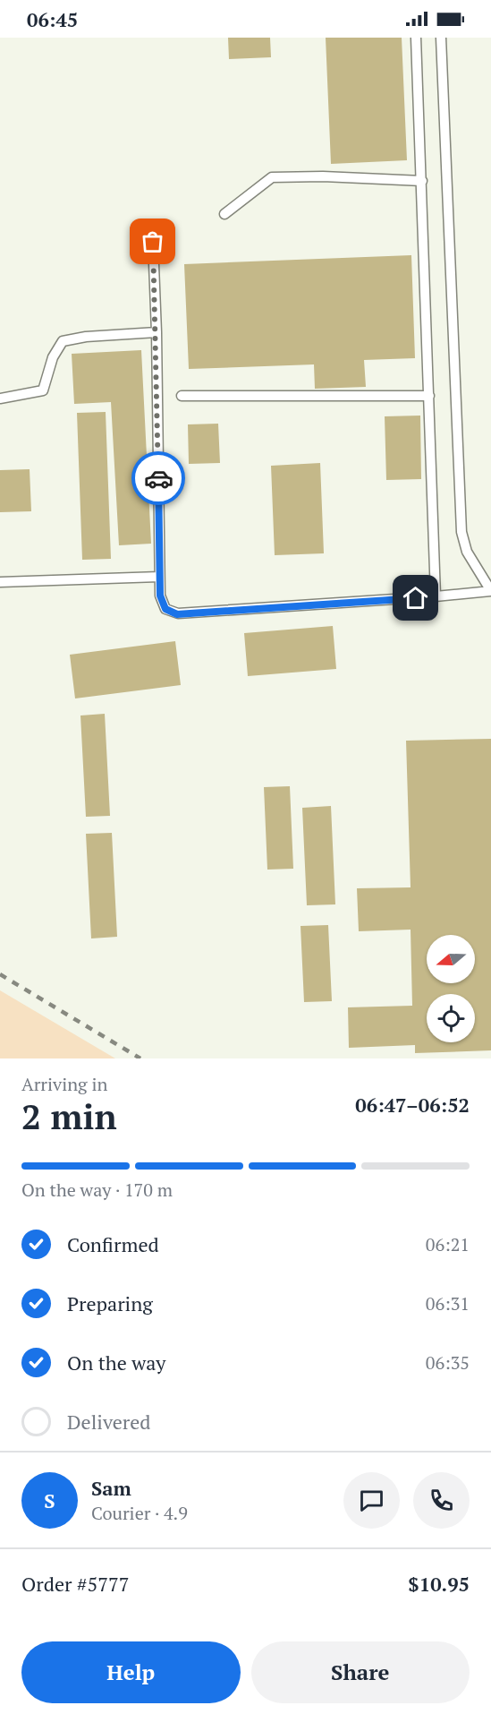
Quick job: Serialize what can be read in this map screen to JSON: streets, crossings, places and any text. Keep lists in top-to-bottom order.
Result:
{
  "north": "left",
  "page": {
    "status": "06:45",
    "heading": ["2 min", "Arriving in", "06:47–06:52"],
    "panel": [
      "Sam",
      "Courier · 4.9",
      "Order #5777",
      "$10.95"
    ],
    "bar": "On the way · 170 m",
    "list": [
      ["Confirmed", "06:21"],
      ["Preparing", "06:31"],
      ["On the way", "06:35"],
      "Delivered"
    ],
    "round": "S",
    "buttons": ["Help", "Share"]
  }
}
